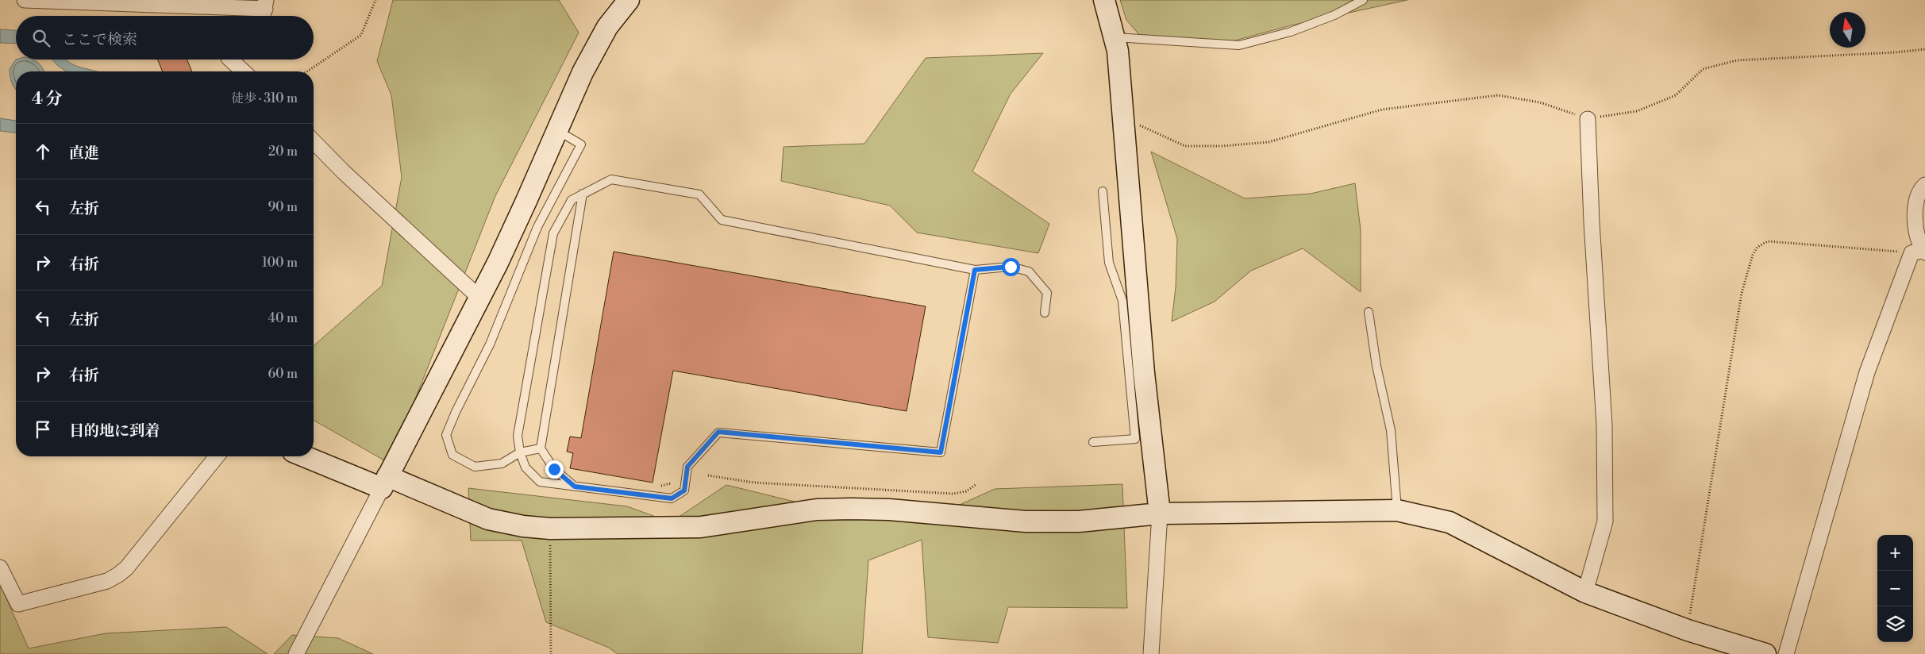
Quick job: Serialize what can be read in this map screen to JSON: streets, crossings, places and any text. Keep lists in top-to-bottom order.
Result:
{
  "north": "top",
  "page": {
    "search": "ここで検索",
    "heading": ["4 分", "徒歩 · 310 m"],
    "list": [
      ["直進", "20 m"],
      ["左折", "90 m"],
      ["右折", "100 m"],
      ["左折", "40 m"],
      ["右折", "60 m"],
      "目的地に到着"
    ],
    "map_buttons": ["+", "−"]
  }
}
